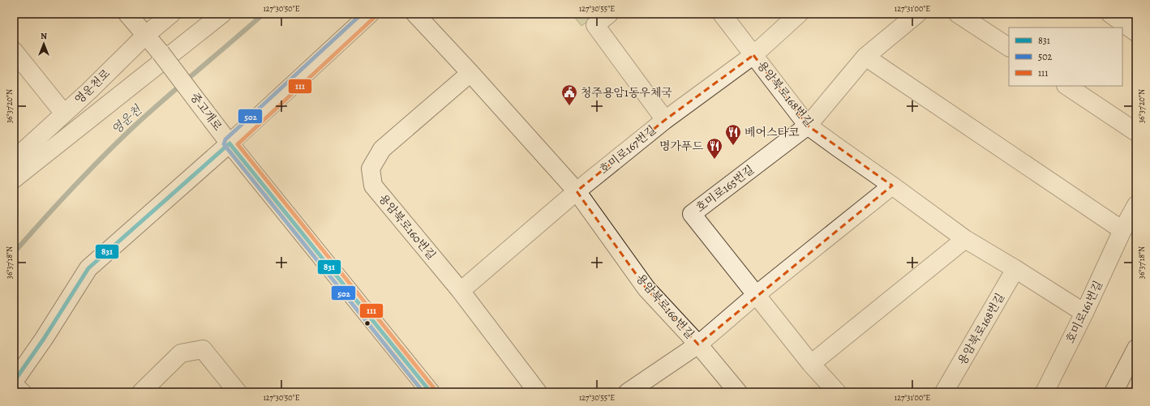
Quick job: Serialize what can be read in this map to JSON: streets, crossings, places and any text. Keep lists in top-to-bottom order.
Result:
{
  "streets": {
    "street": [
      "영운천로",
      "용암북로168번길",
      "중고개로",
      "호미로167번길",
      "호미로165번길",
      "용암북로160번길",
      "호미로161번길"
    ]
  },
  "crossings": [
    ["영운천로", "중고개로"],
    ["용암북로168번길", "호미로167번길"],
    ["용암북로168번길", "호미로165번길"],
    ["용암북로168번길", "호미로161번길"],
    ["호미로167번길", "용암북로160번길"]
  ],
  "water": ["영운천"],
  "places": {
    "public building": ["청주용암1동우체국"],
    "restaurant": ["베어스타코", "명가푸드"]
  },
  "lines": ["transit line 502", "transit line 111", "transit line 831"],
  "legend": ["831", "502", "111"],
  "north": "top",
  "coordinates": [
    "127°30'50\"E",
    "127°30'55\"E",
    "127°31'00\"E",
    "36°37'20\"N",
    "36°37'18\"N"
  ]
}
